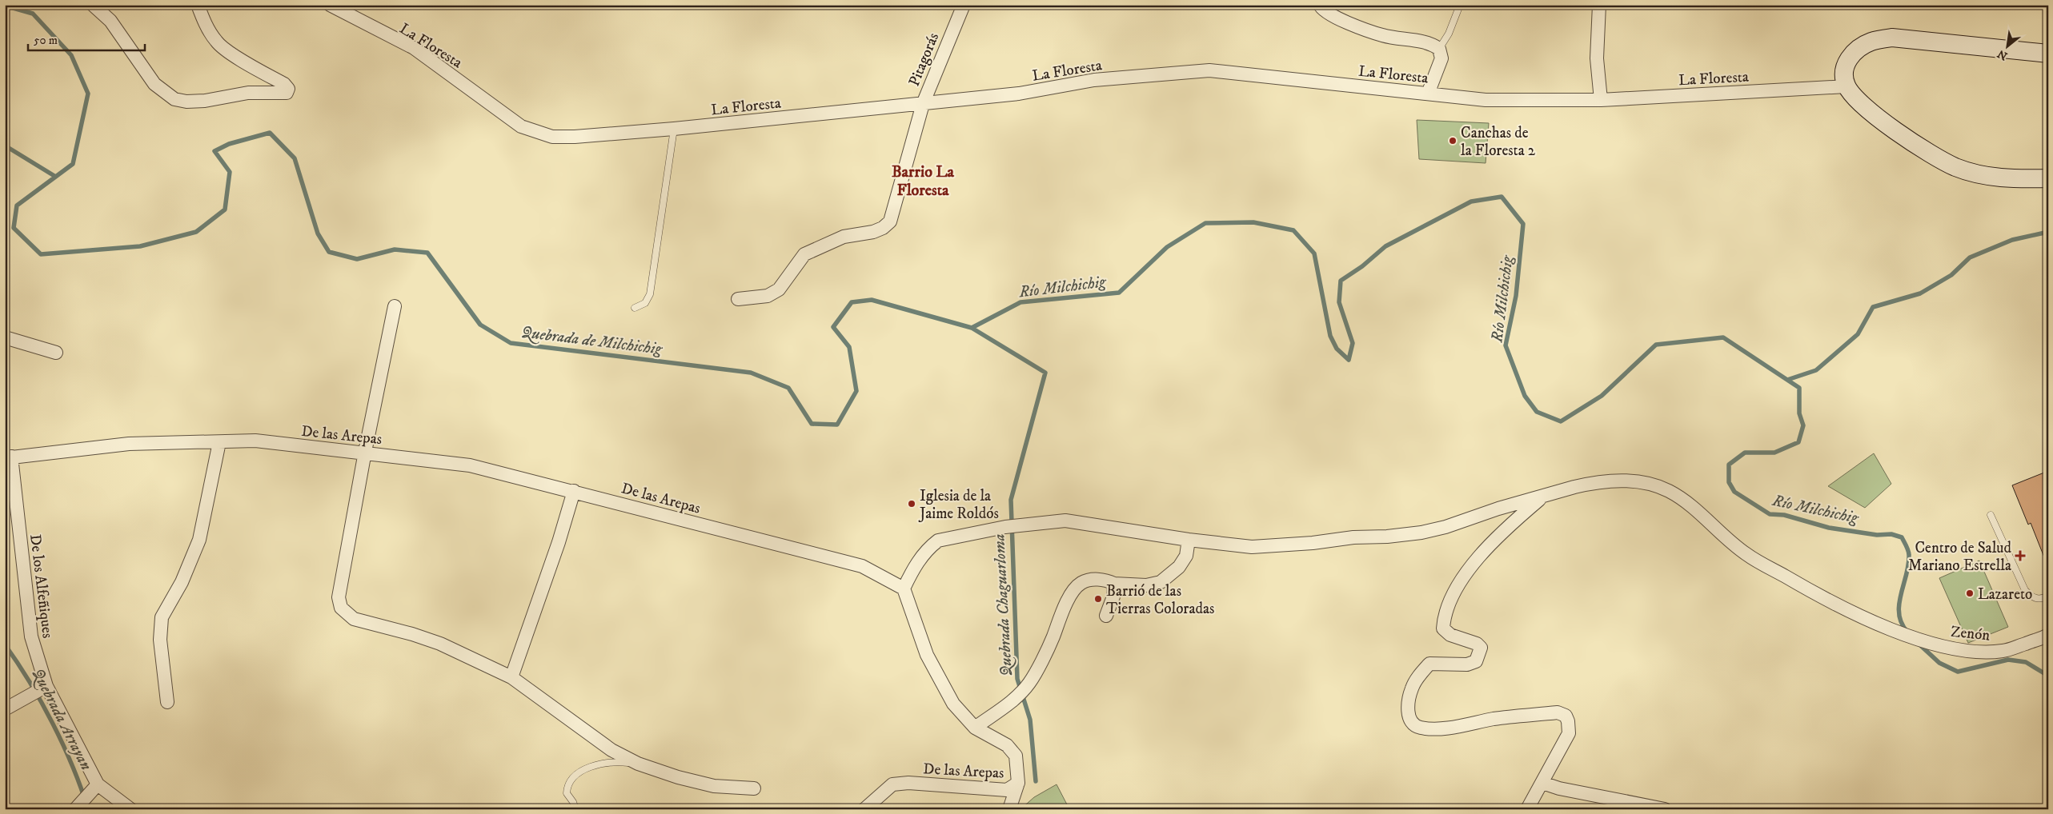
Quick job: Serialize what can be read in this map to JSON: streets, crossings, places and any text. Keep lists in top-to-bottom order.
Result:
{
  "streets": {
    "street": [
      "La Floresta",
      "Pitagorás",
      "De las Arepas",
      "De los Alfeñiques",
      "Zenón"
    ]
  },
  "crossings": [
    ["La Floresta", "Pitagorás"],
    ["De las Arepas", "De los Alfeñiques"],
    ["De las Arepas", "Zenón"]
  ],
  "districts": ["Barrio La Floresta"],
  "water": [
    "Río Milchichig",
    "Quebrada de Milchichig",
    "Quebrada Chaguarloma",
    "Quebrada Arrayan"
  ],
  "places": {
    "other": [
      "Canchas de la Floresta 2",
      "Iglesia de la Jaime Roldós",
      "Lazareto",
      "Barrió de las Tierras Coloradas"
    ],
    "health": ["Centro de Salud Mariano Estrella"]
  },
  "scale_bar": "50 m",
  "north": "bottom left"
}
